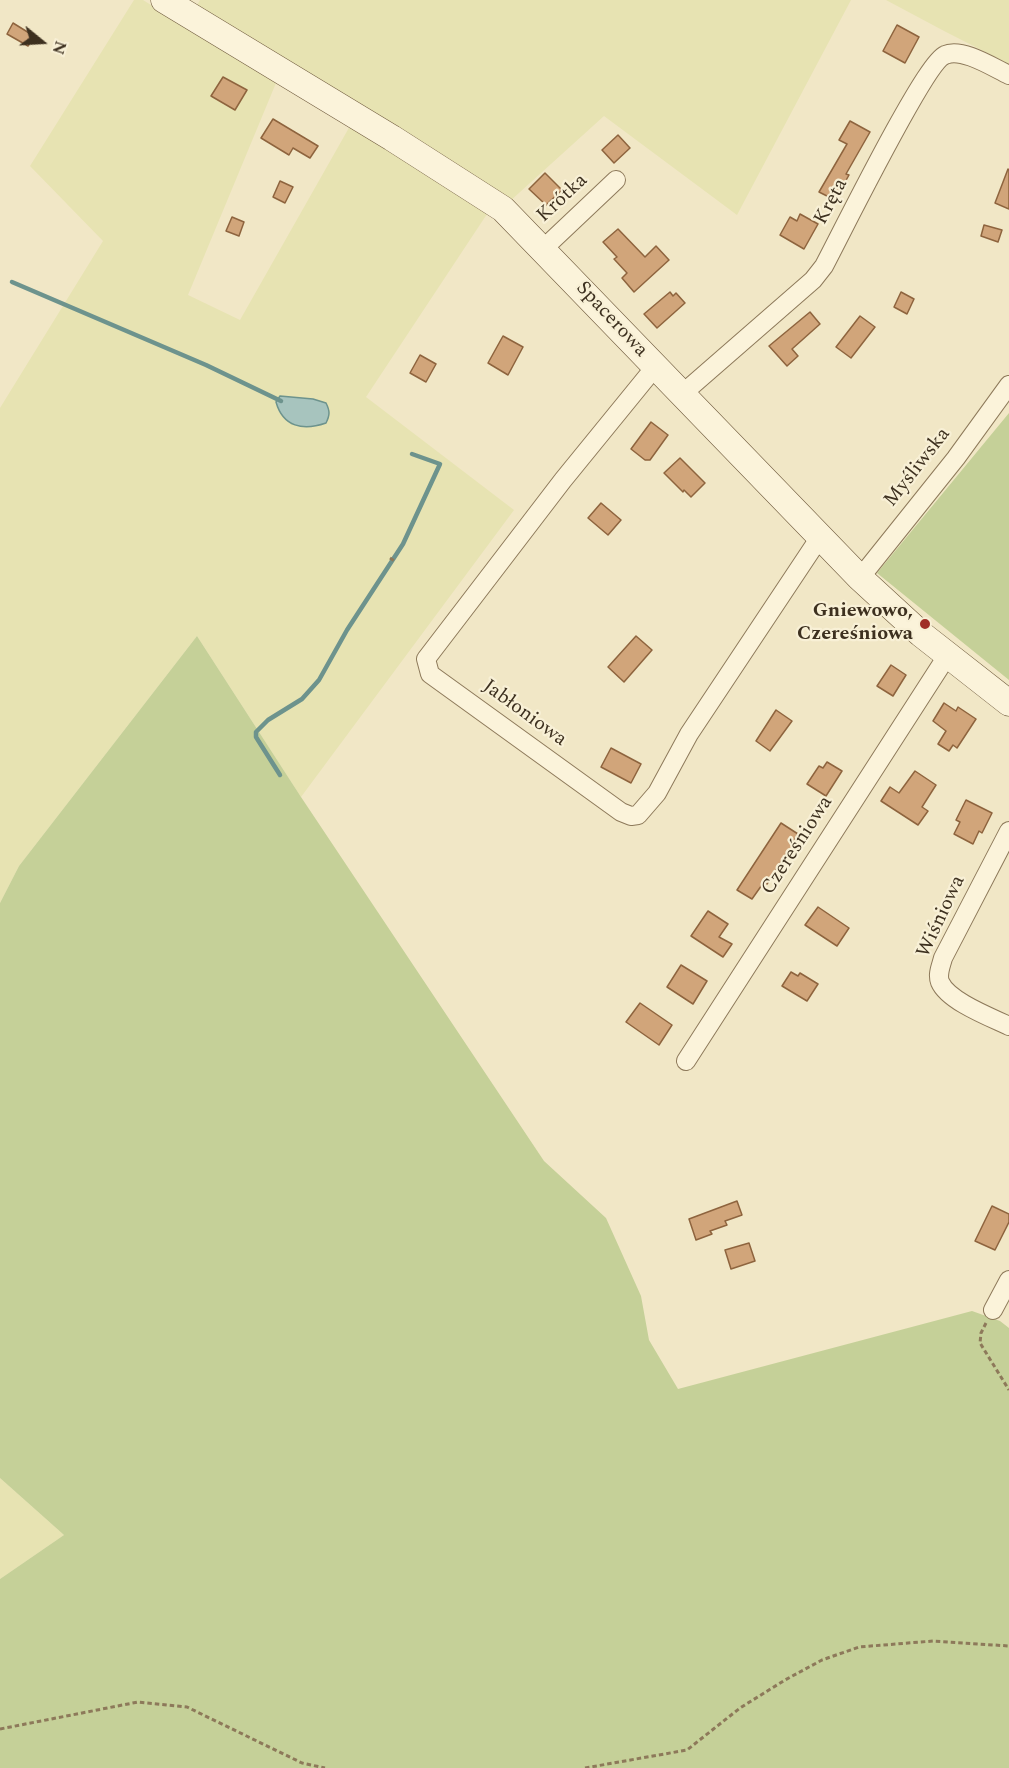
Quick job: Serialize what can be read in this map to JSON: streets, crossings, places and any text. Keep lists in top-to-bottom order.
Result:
{
  "streets": {
    "street": [
      "Krótka",
      "Kręta",
      "Spacerowa",
      "Myśliwska",
      "Jabłoniowa",
      "Czereśniowa",
      "Wiśniowa"
    ]
  },
  "crossings": [
    ["Krótka", "Spacerowa"],
    ["Kręta", "Spacerowa"],
    ["Spacerowa", "Myśliwska"],
    ["Spacerowa", "Jabłoniowa"],
    ["Spacerowa", "Czereśniowa"]
  ],
  "places": ["Gniewowo, Czereśniowa"],
  "north": "right"
}
